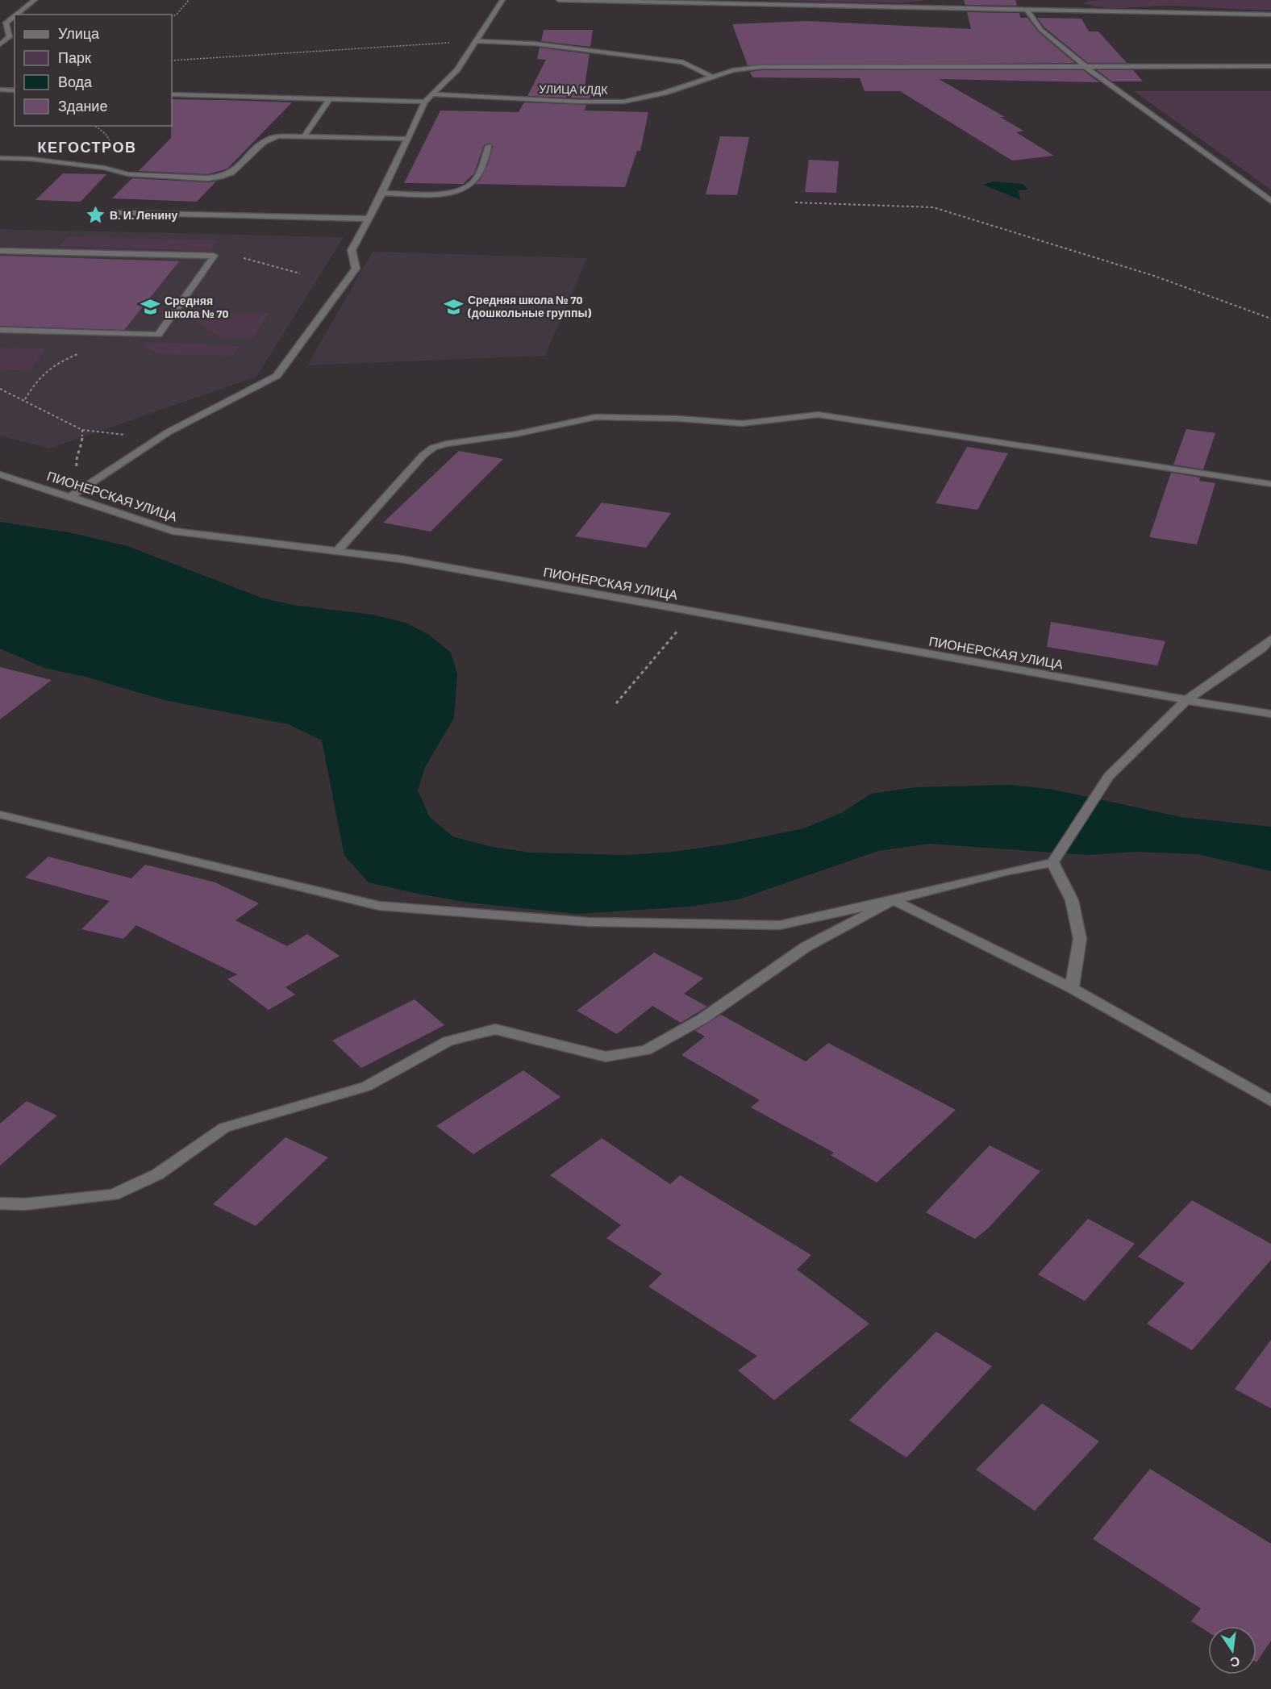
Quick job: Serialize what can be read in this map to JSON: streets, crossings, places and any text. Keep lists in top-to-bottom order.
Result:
{
  "streets": {
    "street": ["УЛИЦА КЛДК", "ПИОНЕРСКАЯ УЛИЦА"]
  },
  "districts": ["КЕГОСТРОВ"],
  "places": {
    "place": ["В. И. Ленину"],
    "school or university": ["Средняя школа № 70 (дошкольные группы)", "Средняя школа № 70"]
  },
  "legend": [
    "Улица",
    "Парк",
    "Вода",
    "Здание"
  ],
  "north": "bottom"
}
